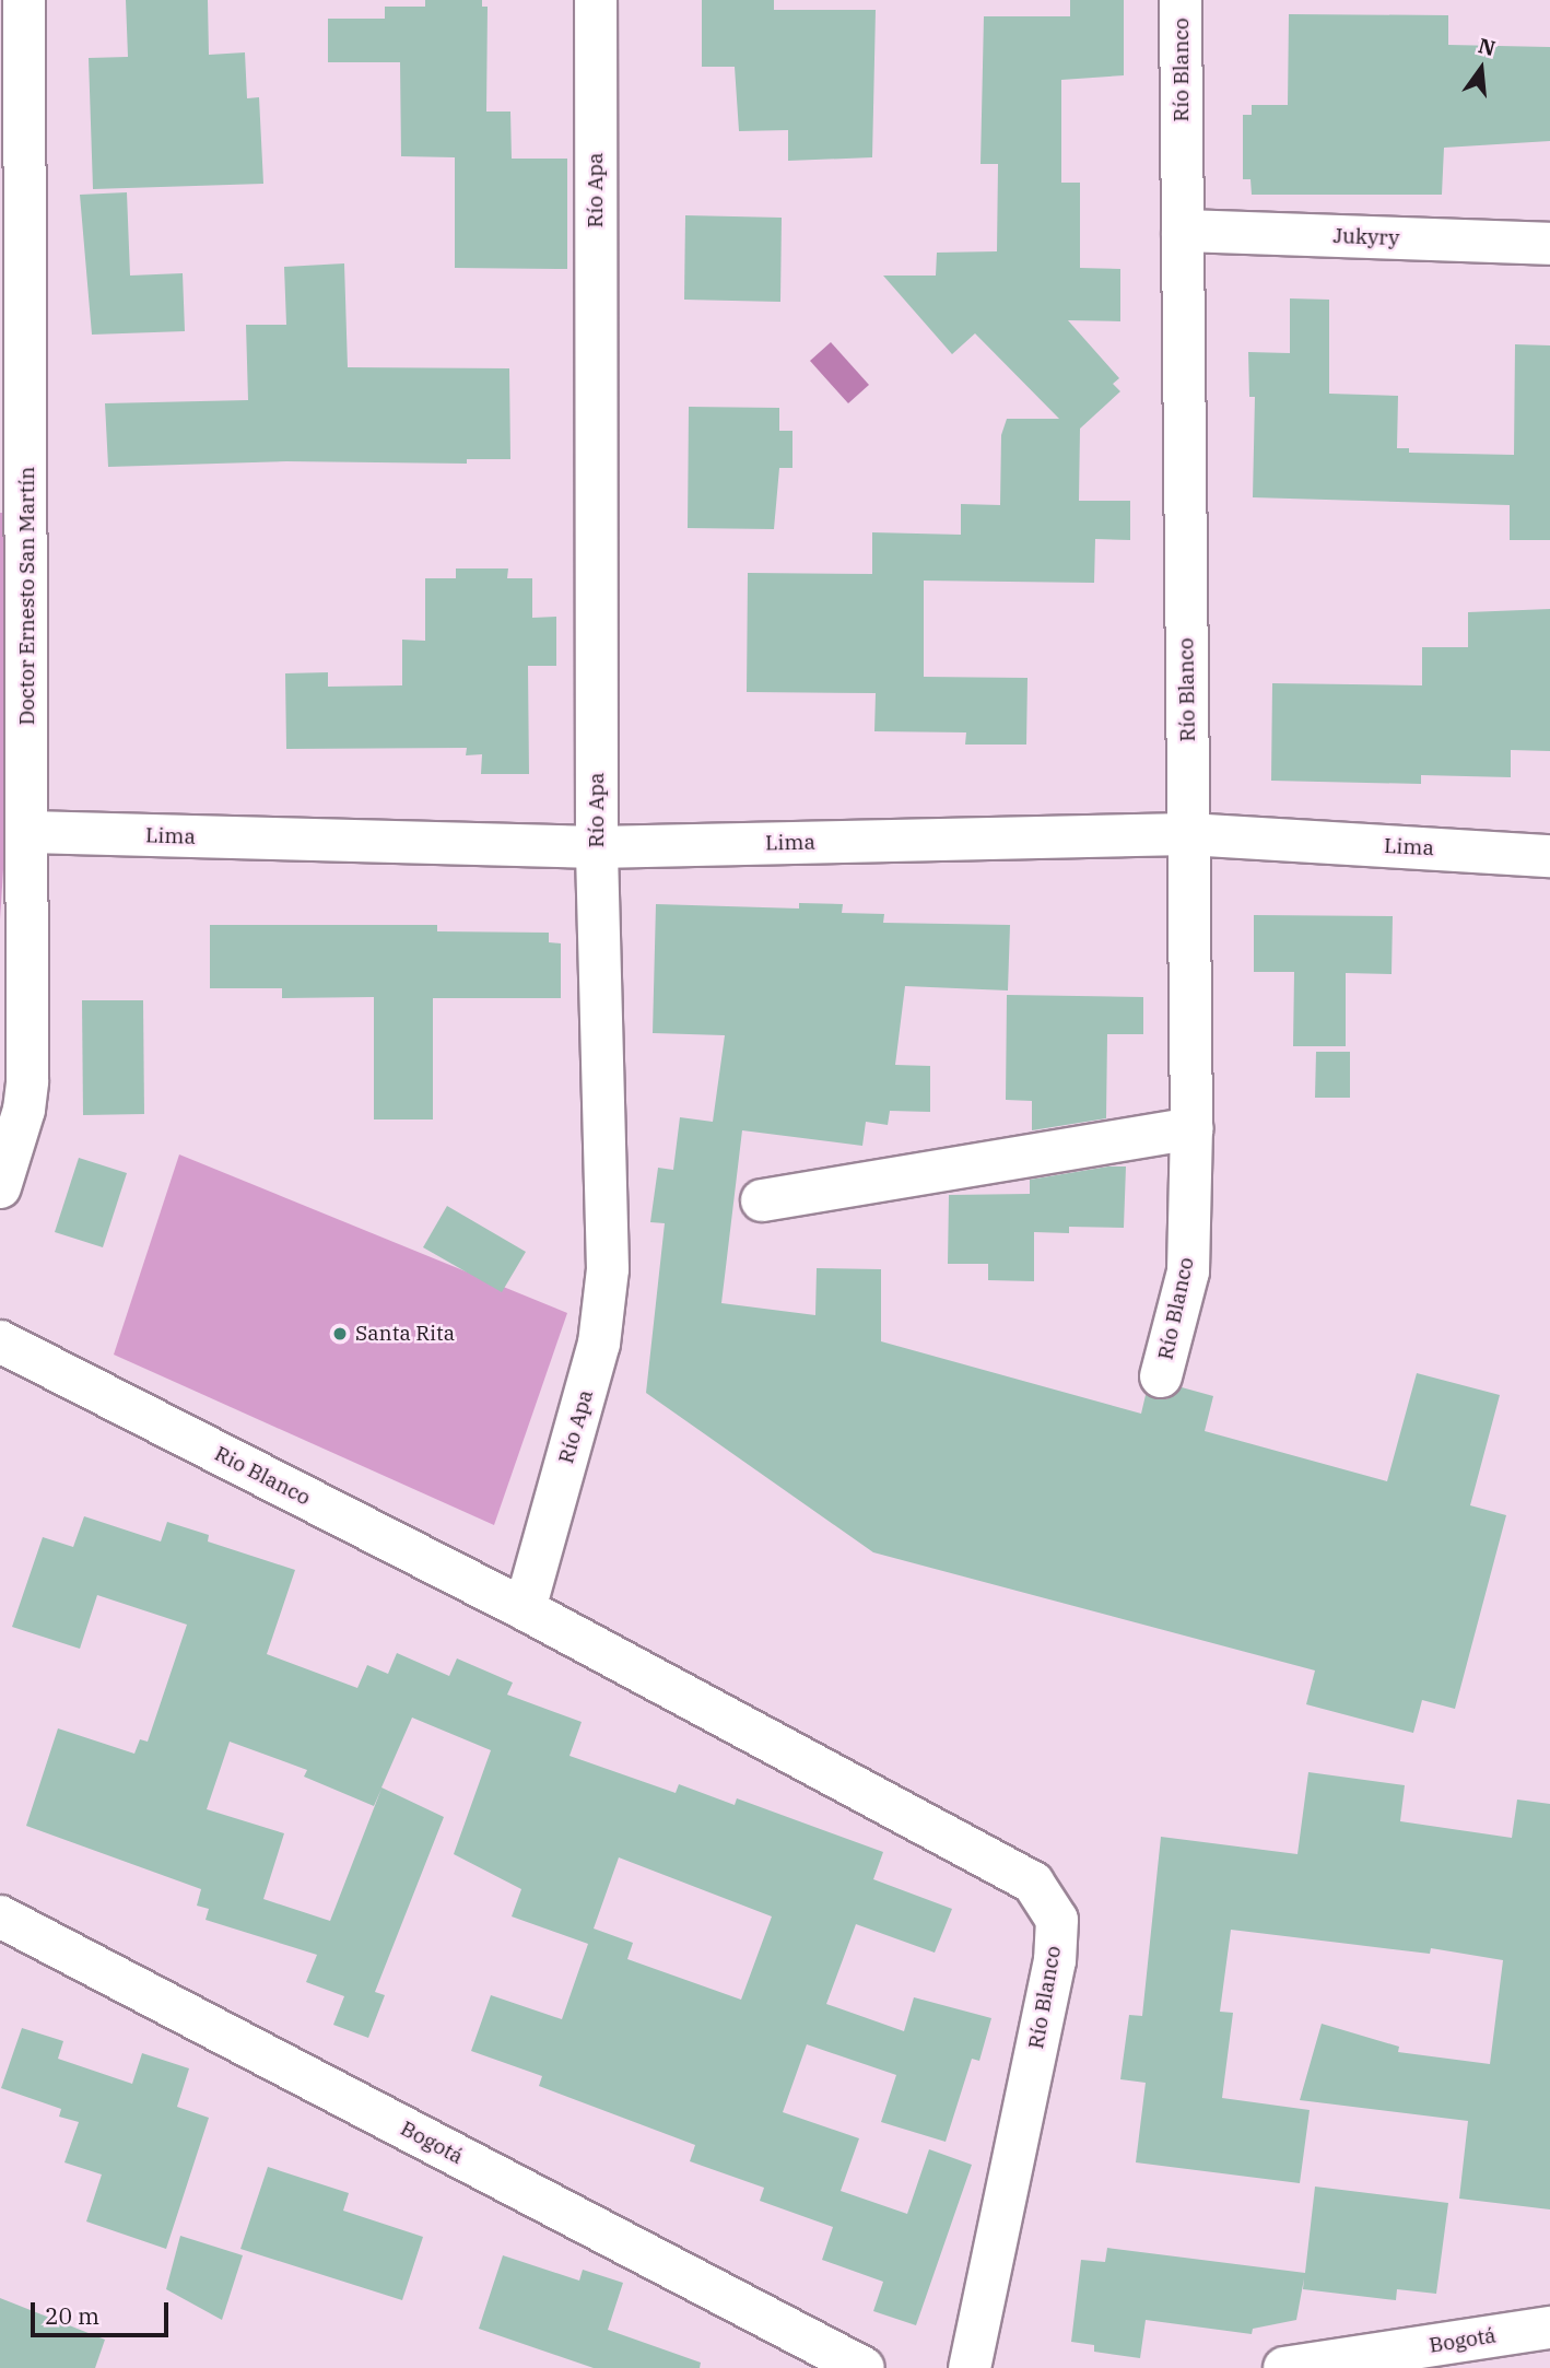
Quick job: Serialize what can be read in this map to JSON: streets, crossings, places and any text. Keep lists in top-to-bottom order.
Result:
{
  "streets": {
    "street": [
      "Río Blanco",
      "Río Apa",
      "Jukyry",
      "Doctor Ernesto San Martín",
      "Lima",
      "Rio Blanco",
      "Bogotá"
    ]
  },
  "crossings": [
    ["Río Blanco", "Río Apa"],
    ["Río Blanco", "Jukyry"],
    ["Río Blanco", "Lima"],
    ["Río Blanco", "Rio Blanco"],
    ["Río Apa", "Lima"],
    ["Río Apa", "Rio Blanco"],
    ["Doctor Ernesto San Martín", "Lima"]
  ],
  "places": ["Santa Rita"],
  "scale_bar": "20 m",
  "north": "top"
}
